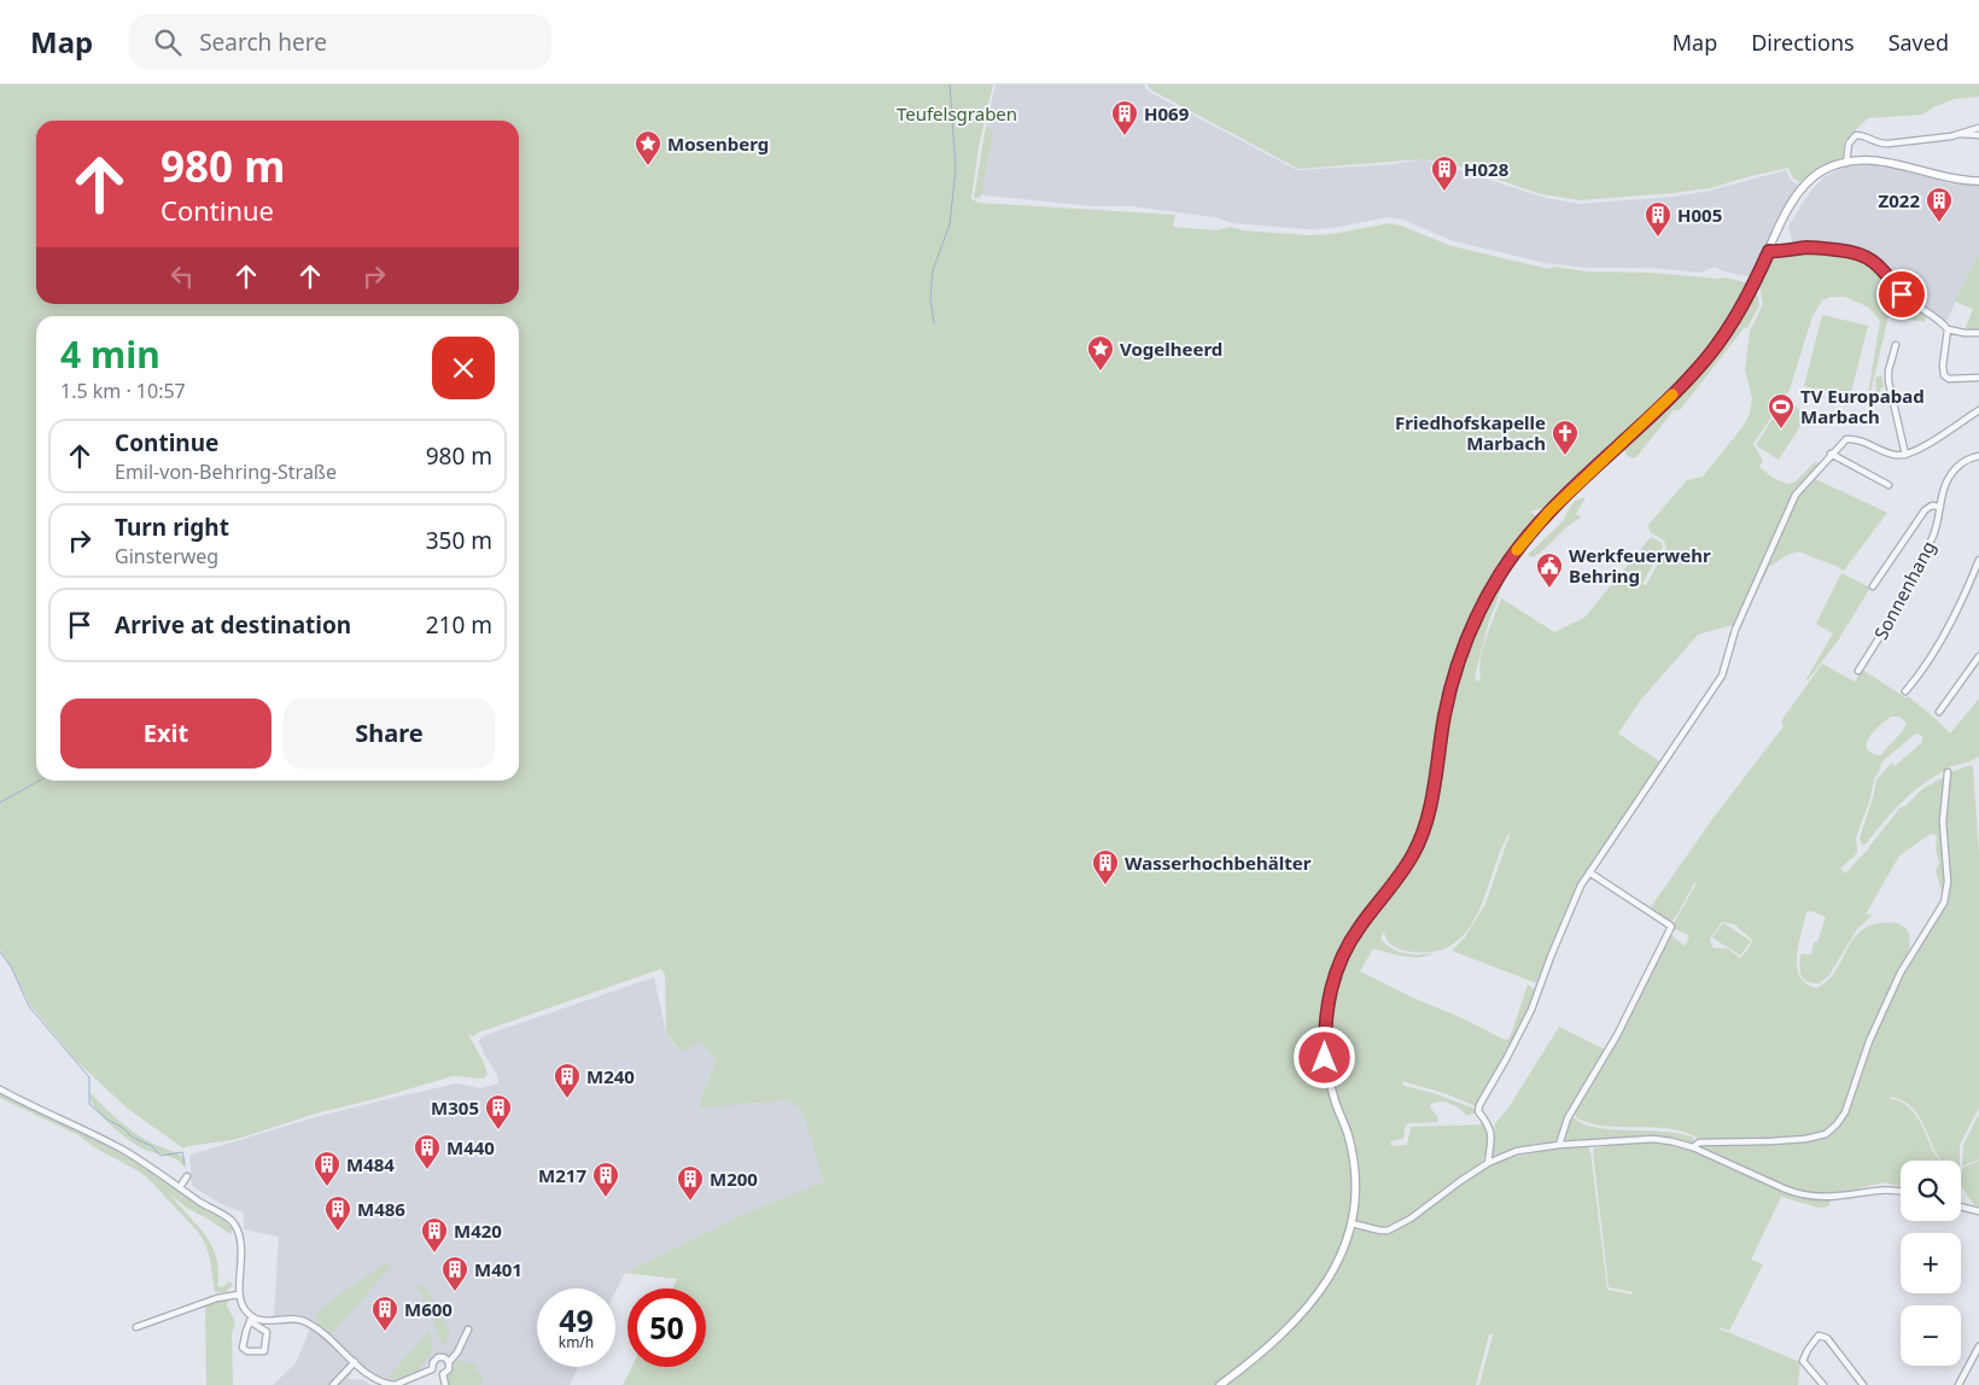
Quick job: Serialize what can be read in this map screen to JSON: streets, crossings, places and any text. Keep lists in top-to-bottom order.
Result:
{
  "streets": {
    "street": ["Sonnenhang"]
  },
  "parks": ["Teufelsgraben"],
  "places": {
    "building": [
      "H069",
      "H028",
      "Z022",
      "H005",
      "Wasserhochbehälter",
      "M240",
      "M305",
      "M440",
      "M484",
      "M217",
      "M200",
      "M486",
      "M420",
      "M401",
      "M600"
    ],
    "place": ["Mosenberg", "Vogelheerd"],
    "sports": ["TV Europabad Marbach"],
    "church": ["Friedhofskapelle Marbach"],
    "public building": ["Werkfeuerwehr Behring"]
  },
  "page": {
    "header": "Map",
    "search": "Search here",
    "nav": ["Map", "Directions", "Saved"],
    "turn": ["980 m", "Continue"],
    "heading": ["4 min", "1.5 km · 10:57"],
    "list": [
      {
        "name": "Continue",
        "note": "Emil-von-Behring-Straße",
        "value": "980 m"
      },
      {
        "name": "Turn right",
        "note": "Ginsterweg",
        "value": "350 m"
      },
      {
        "name": "Arrive at destination",
        "value": "210 m"
      }
    ],
    "buttons": ["Exit", "Share"],
    "map_buttons": ["+", "−"],
    "speed": "49 km/h",
    "limit": "50"
  }
}
